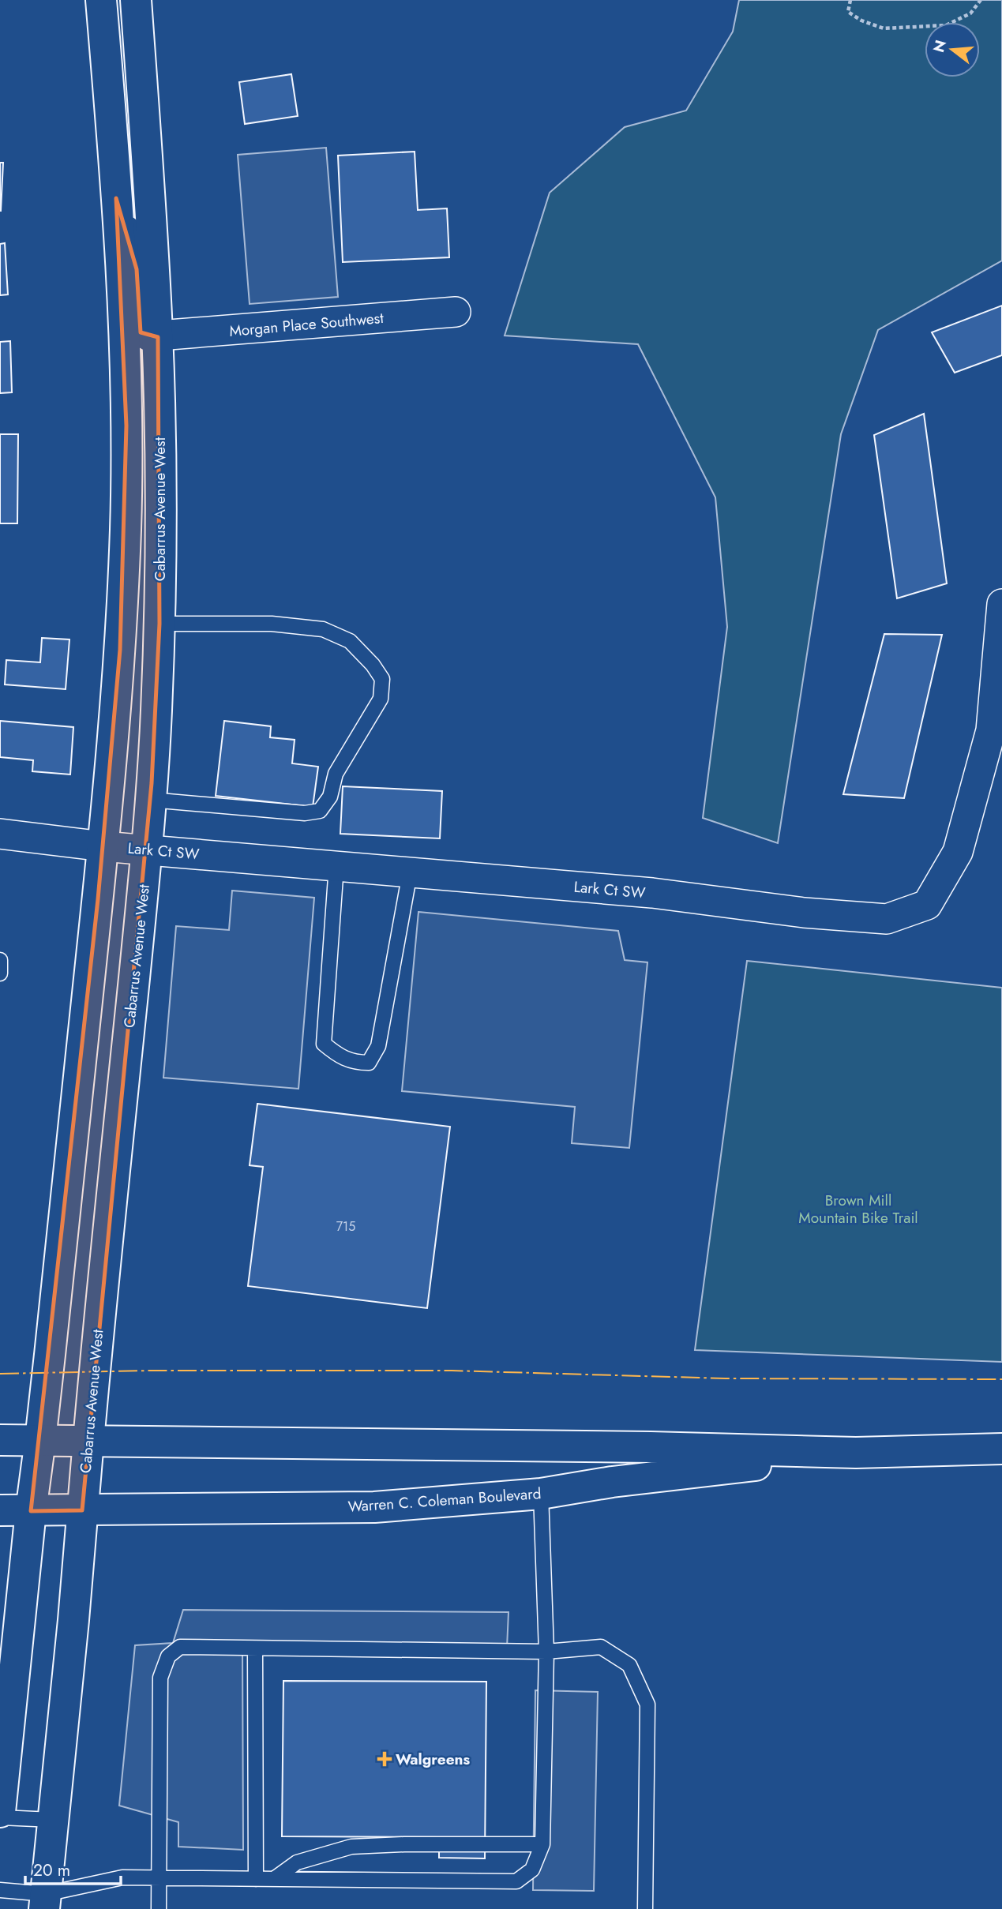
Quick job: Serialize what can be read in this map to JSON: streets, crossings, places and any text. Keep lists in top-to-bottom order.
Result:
{
  "streets": {
    "main road": ["Cabarrus Avenue West", "Warren C. Coleman Boulevard"],
    "street": ["Morgan Place Southwest", "Lark Ct SW"]
  },
  "crossings": [
    ["Morgan Place Southwest", "Cabarrus Avenue West"],
    ["Cabarrus Avenue West", "Lark Ct SW"],
    ["Cabarrus Avenue West", "Warren C. Coleman Boulevard"]
  ],
  "parks": ["Brown Mill Mountain Bike Trail"],
  "places": {
    "health": ["Walgreens"]
  },
  "house_numbers": ["715"],
  "scale_bar": "20 m",
  "north": "left"
}
